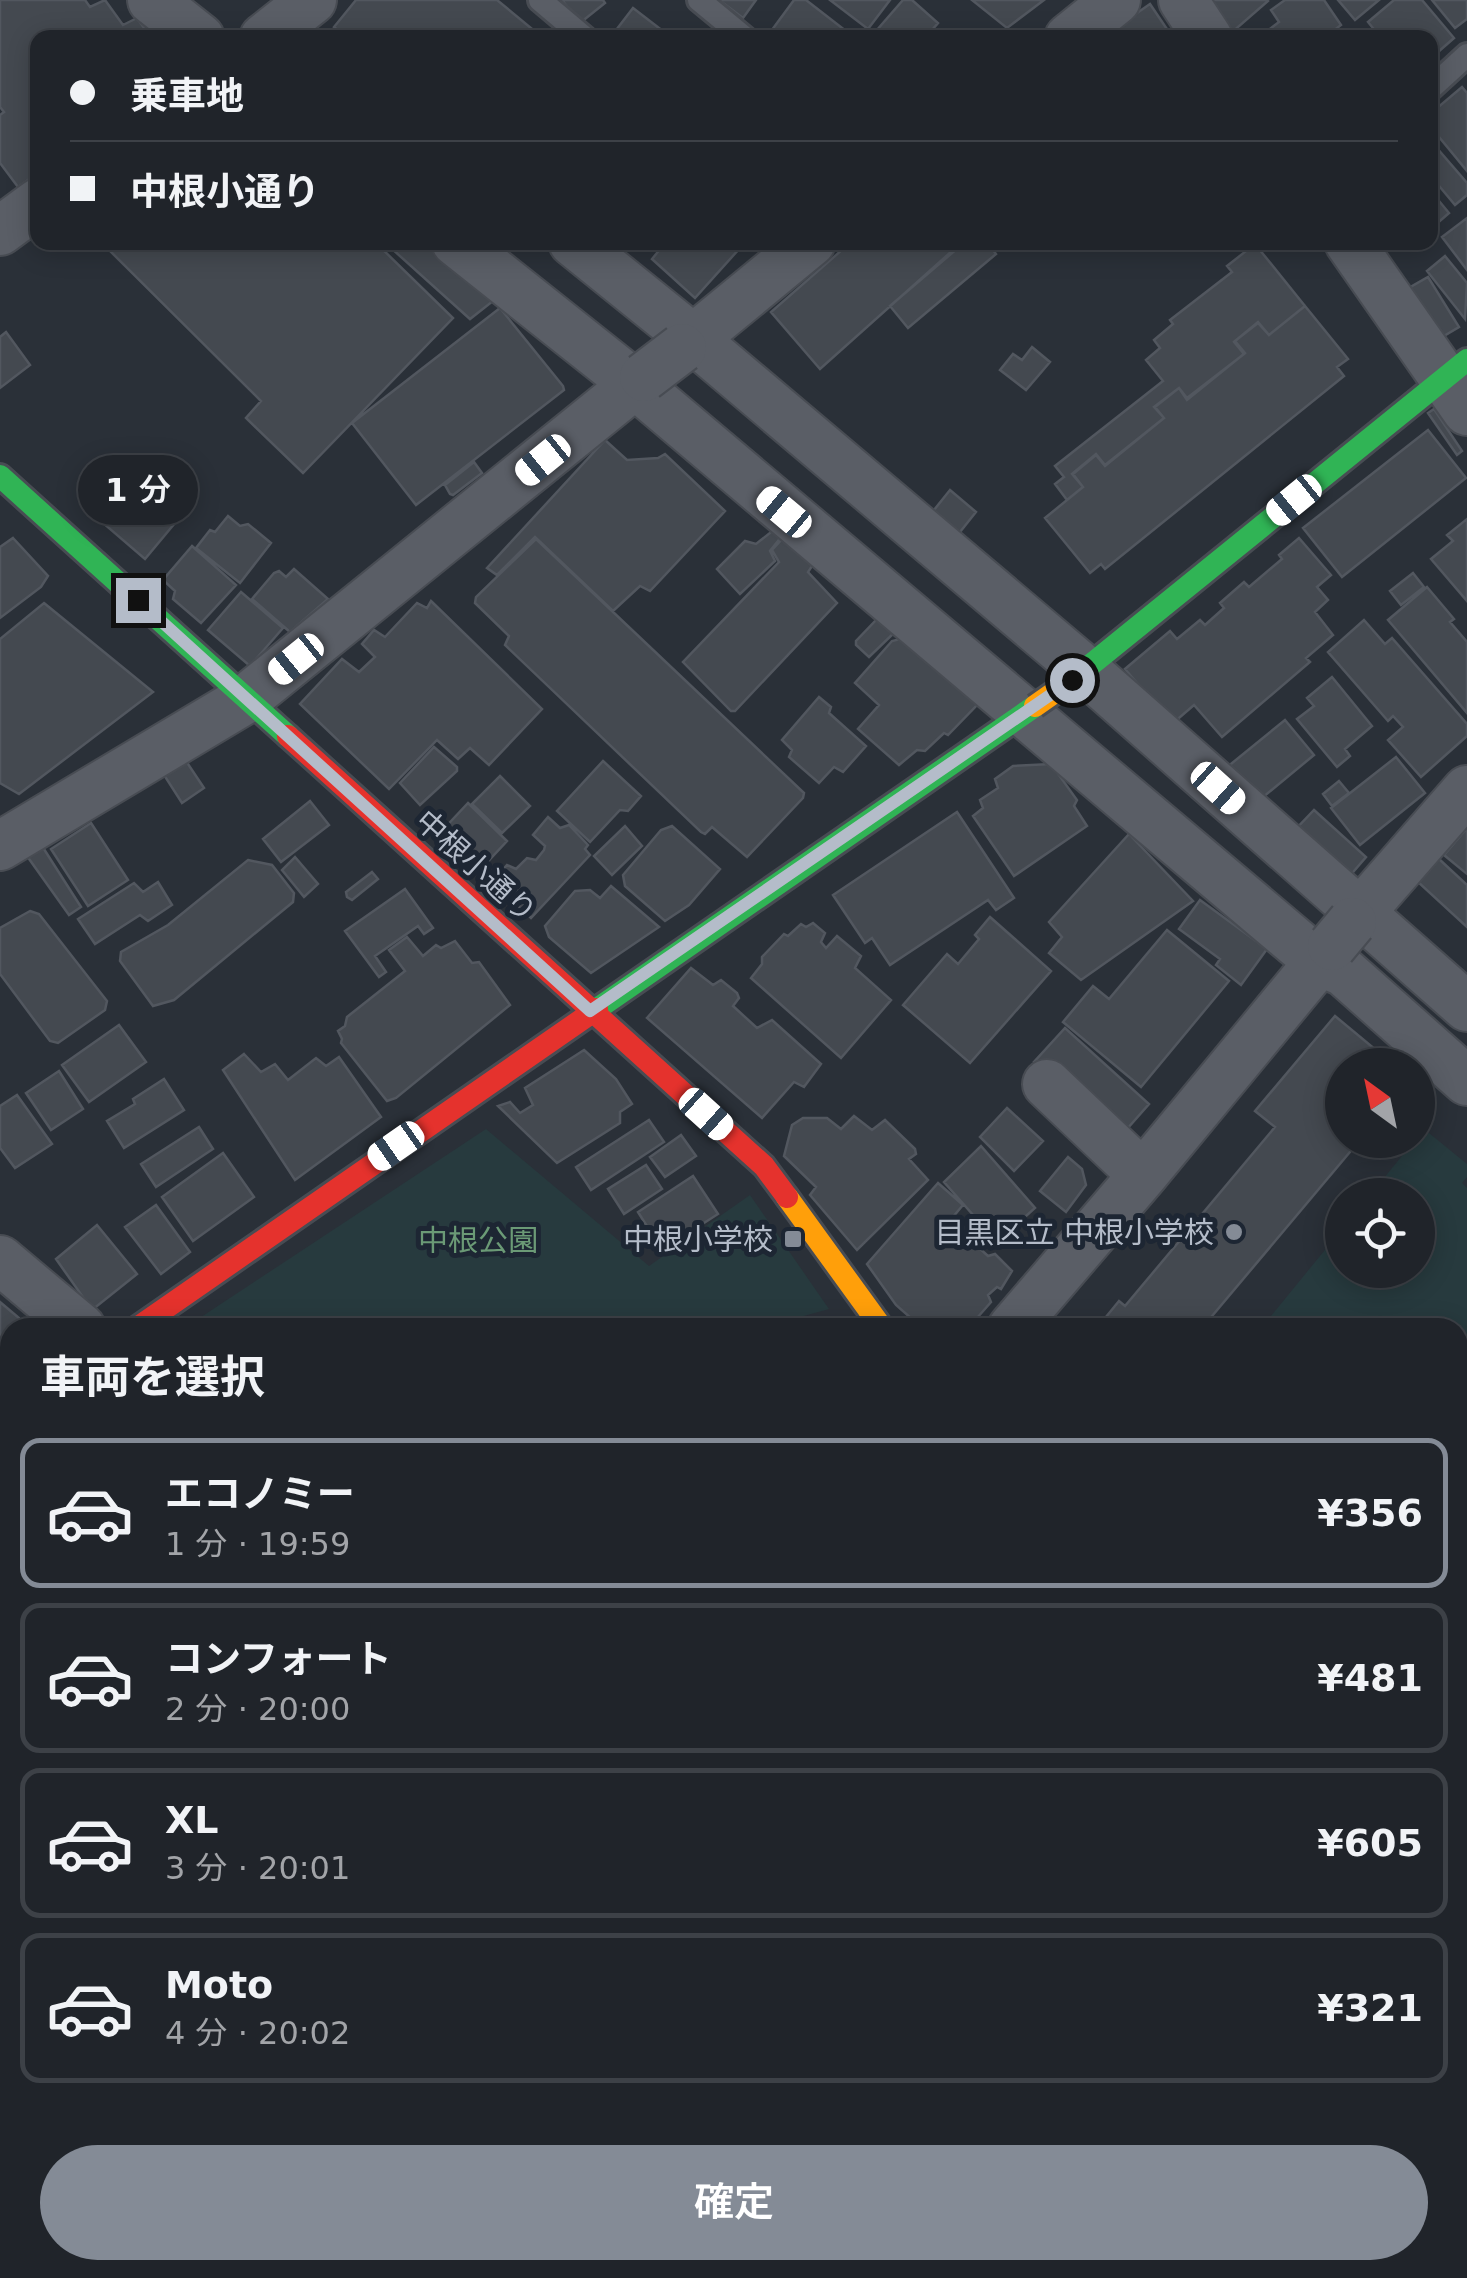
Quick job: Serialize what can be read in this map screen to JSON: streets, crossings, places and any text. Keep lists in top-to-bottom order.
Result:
{
  "streets": {
    "street": ["中根小通り"]
  },
  "parks": ["中根公園"],
  "places": {
    "other": ["目黒区立 中根小学校"],
    "transit": ["中根小学校"]
  },
  "north": "top left",
  "page": {
    "banner": ["乗車地", "中根小通り"],
    "bubble": "1 分",
    "heading": "車両を選択",
    "list": [
      {
        "name": "エコノミー",
        "note": "1 分 · 19:59",
        "value": "¥356"
      },
      {
        "name": "コンフォート",
        "note": "2 分 · 20:00",
        "value": "¥481"
      },
      {
        "name": "XL",
        "note": "3 分 · 20:01",
        "value": "¥605"
      },
      {
        "name": "Moto",
        "note": "4 分 · 20:02",
        "value": "¥321"
      }
    ],
    "buttons": "確定"
  }
}
